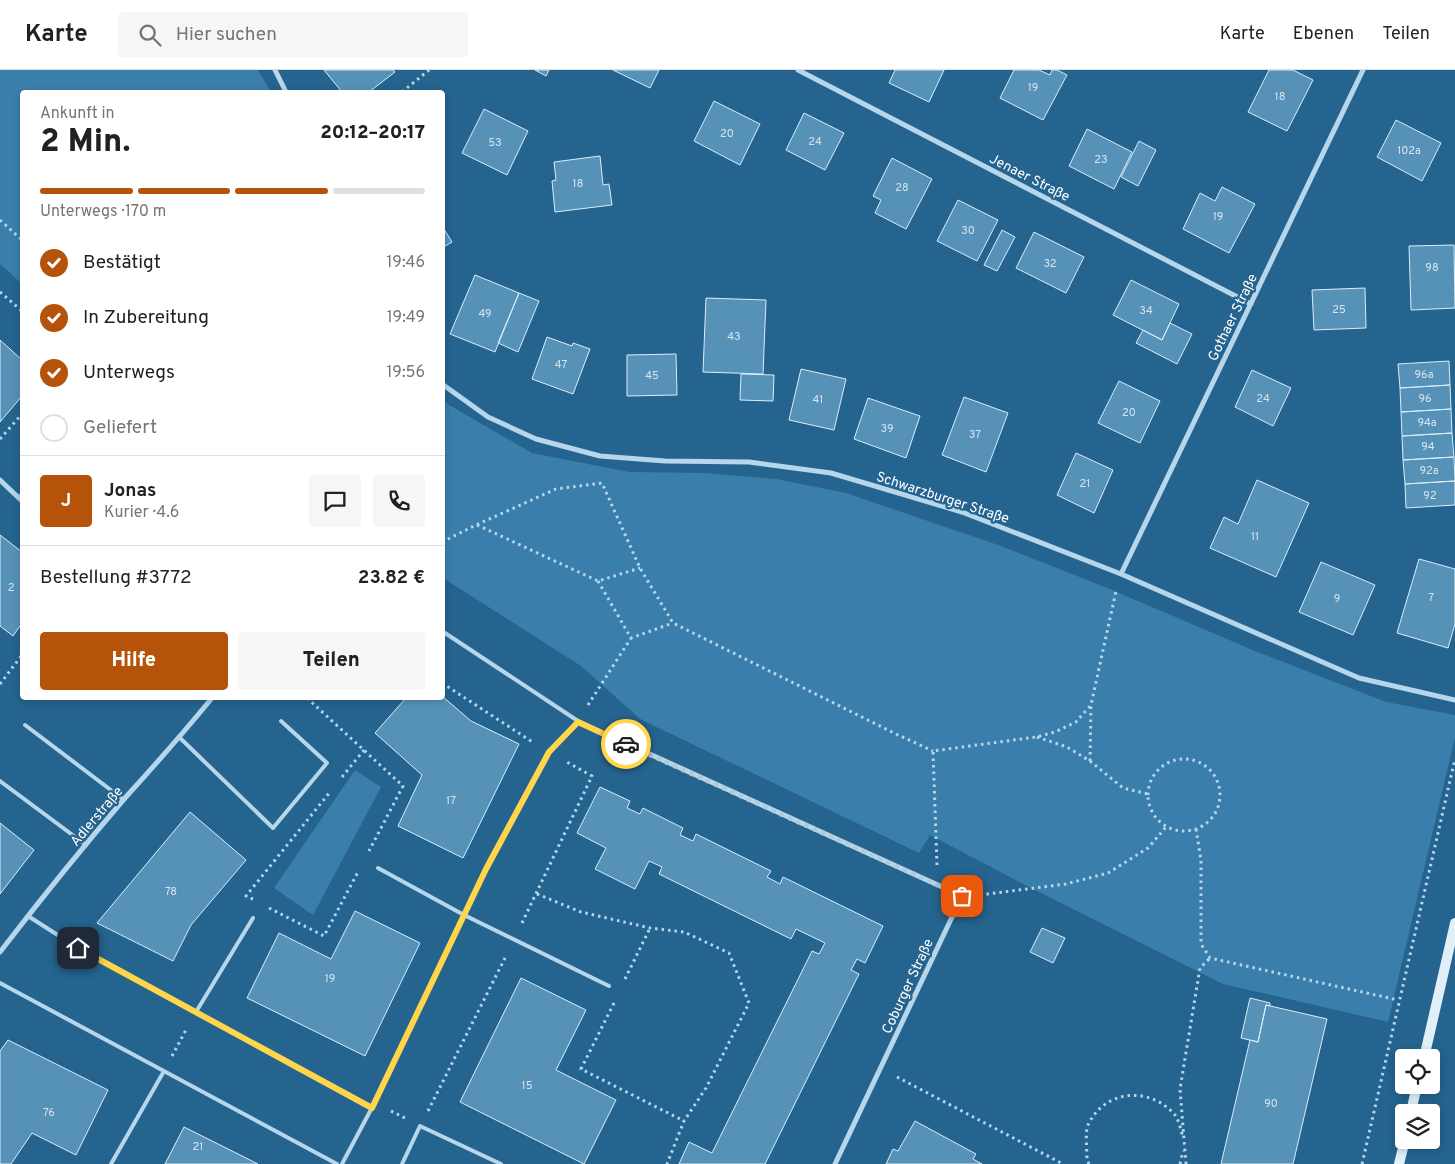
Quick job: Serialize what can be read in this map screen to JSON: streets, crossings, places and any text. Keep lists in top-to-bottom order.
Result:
{
  "streets": {
    "street": [
      "Jenaer Straße",
      "Gothaer Straße",
      "Schwarzburger Straße",
      "Adlerstraße",
      "Coburger Straße"
    ]
  },
  "crossings": [
    ["Jenaer Straße", "Gothaer Straße"],
    ["Gothaer Straße", "Schwarzburger Straße"]
  ],
  "house_numbers": [
    "19",
    "18",
    "20",
    "24",
    "53",
    "102a",
    "23",
    "18",
    "28",
    "19",
    "30",
    "32",
    "98",
    "25",
    "34",
    "49",
    "43",
    "47",
    "96a",
    "45",
    "24",
    "96",
    "41",
    "20",
    "94a",
    "39",
    "37",
    "94",
    "92a",
    "21",
    "92",
    "11",
    "2",
    "7",
    "9",
    "17",
    "78",
    "19",
    "15",
    "90",
    "76",
    "21"
  ],
  "page": {
    "header": "Karte",
    "search": "Hier suchen",
    "nav": ["Karte", "Ebenen", "Teilen"],
    "heading": ["2 Min.", "Ankunft in", "20:12–20:17"],
    "panel": [
      "Jonas",
      "Kurier · 4.6",
      "Bestellung #3772",
      "23.82 €"
    ],
    "bar": "Unterwegs · 170 m",
    "list": [
      ["Bestätigt", "19:46"],
      ["In Zubereitung", "19:49"],
      ["Unterwegs", "19:56"],
      "Geliefert"
    ],
    "round": "J",
    "buttons": ["Hilfe", "Teilen"]
  }
}
